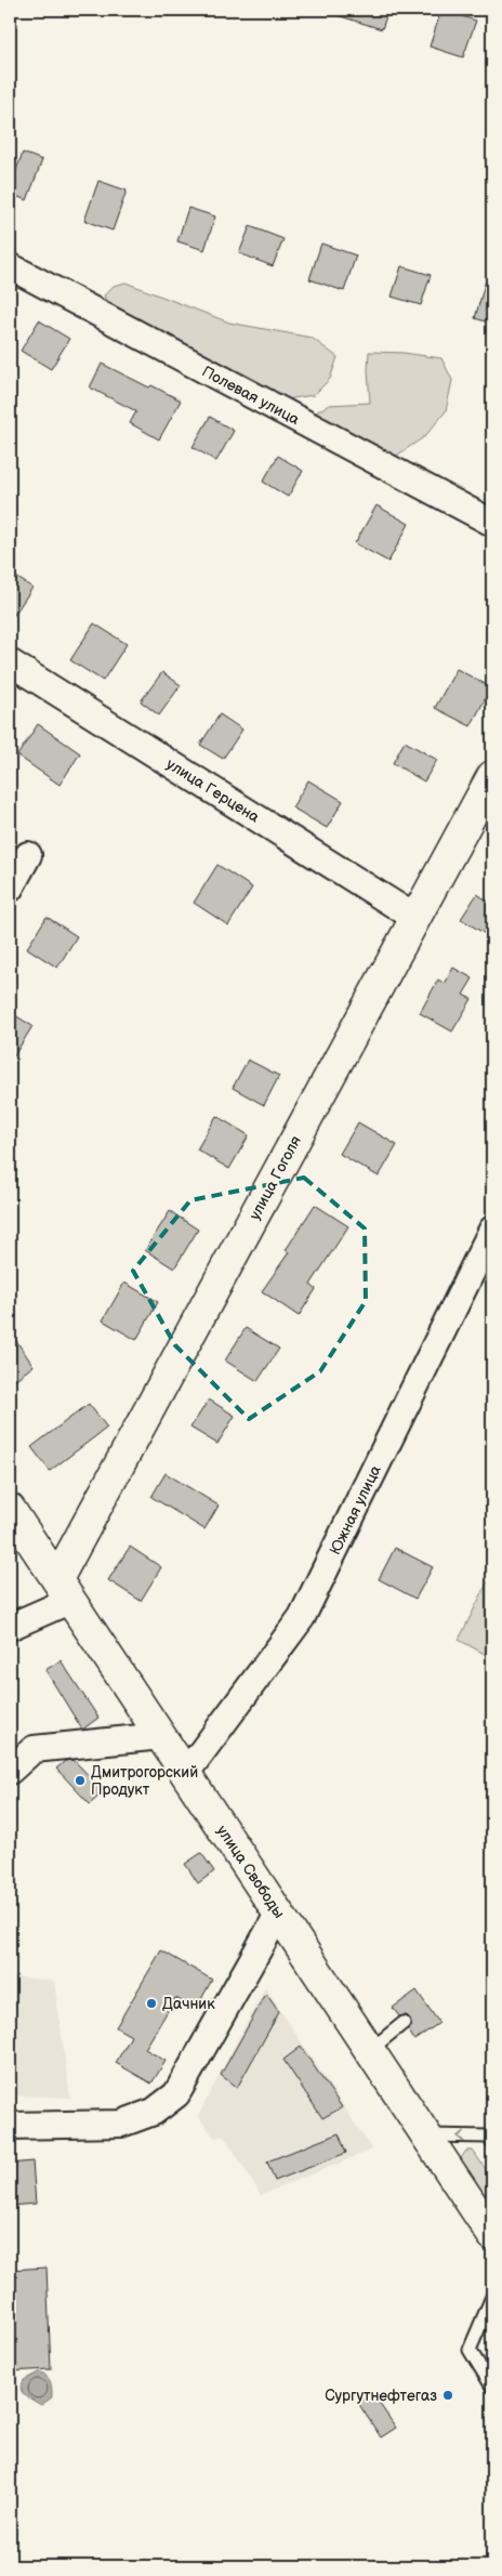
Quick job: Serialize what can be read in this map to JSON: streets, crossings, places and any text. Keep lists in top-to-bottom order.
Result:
{
  "streets": {
    "street": [
      "Полевая улица",
      "улица Герцена",
      "улица Гоголя",
      "Южная улица",
      "улица Свободы"
    ]
  },
  "crossings": [
    ["улица Герцена", "улица Гоголя"],
    ["улица Гоголя", "улица Свободы"],
    ["Южная улица", "улица Свободы"]
  ],
  "places": ["Дмитрогорский Продукт", "Дачник", "Сургутнефтегаз"]
}
